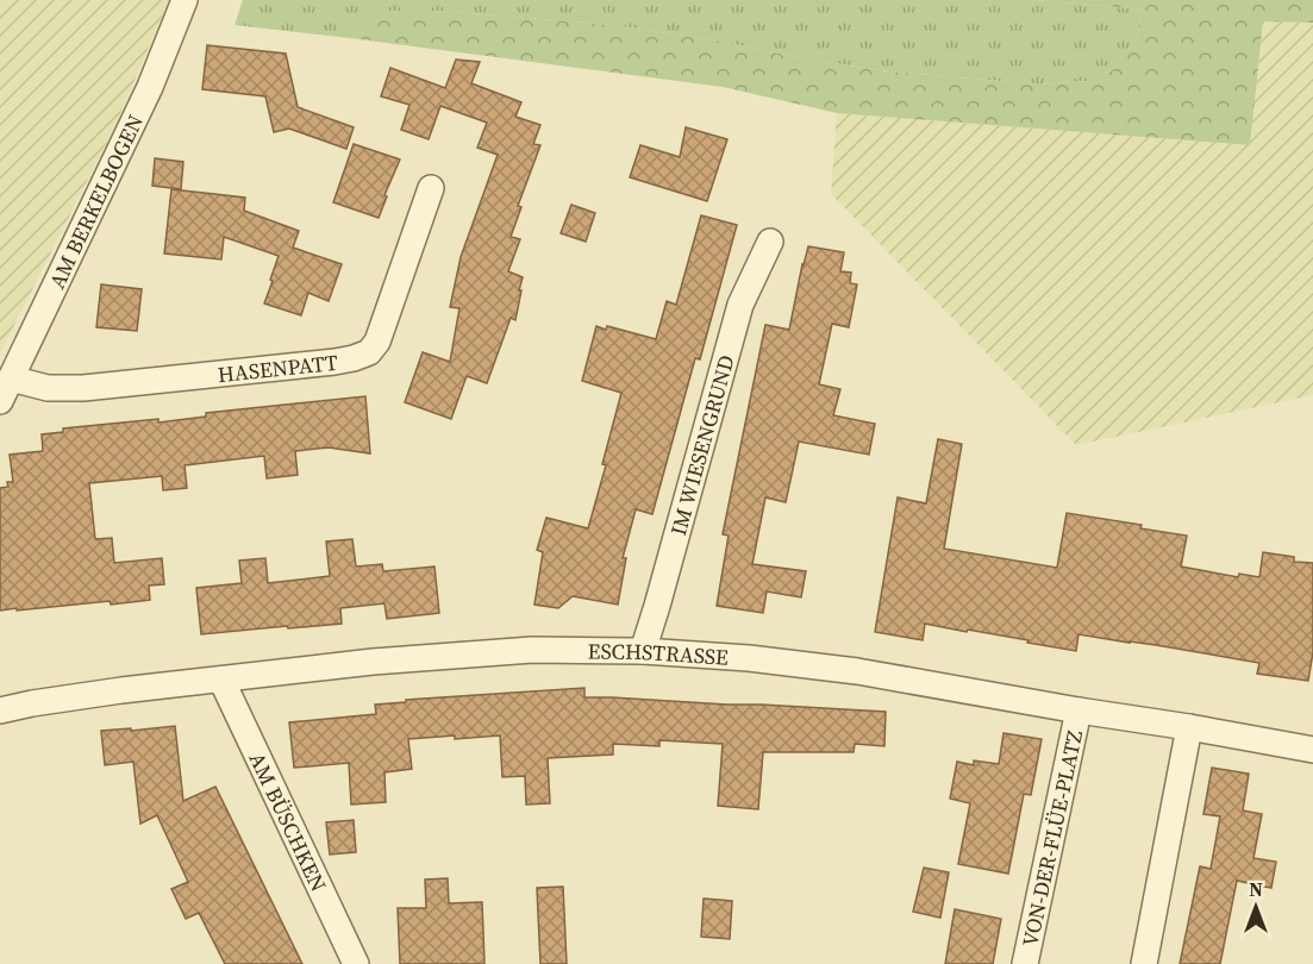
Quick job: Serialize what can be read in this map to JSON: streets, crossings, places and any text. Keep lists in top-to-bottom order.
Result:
{
  "streets": {
    "street": [
      "AM BERKELBOGEN",
      "HASENPATT",
      "IM WIESENGRUND",
      "ESCHSTRASSE",
      "AM BÜSCHKEN",
      "VON-DER-FLÜE-PLATZ"
    ]
  },
  "crossings": [
    ["AM BERKELBOGEN", "HASENPATT"],
    ["IM WIESENGRUND", "ESCHSTRASSE"],
    ["ESCHSTRASSE", "AM BÜSCHKEN"],
    ["ESCHSTRASSE", "VON-DER-FLÜE-PLATZ"]
  ],
  "north": "top"
}
